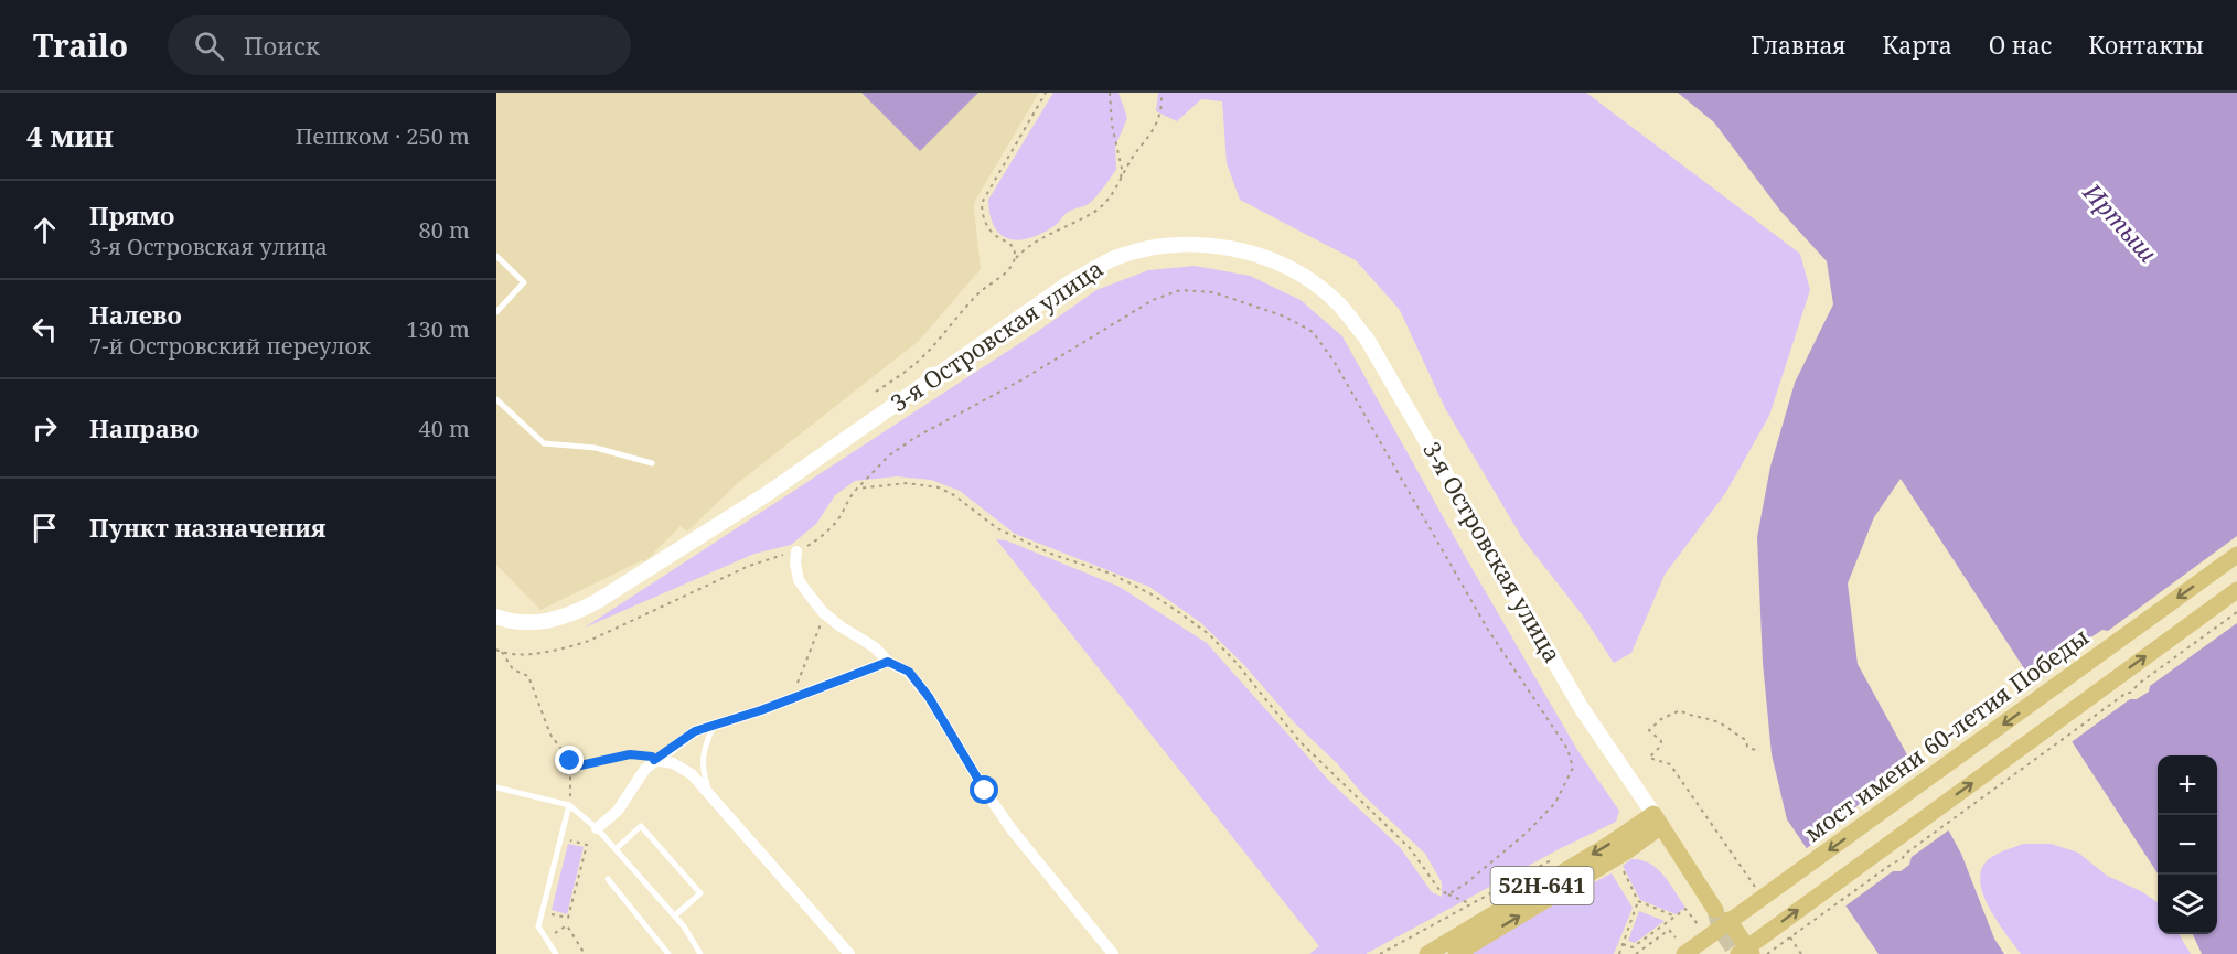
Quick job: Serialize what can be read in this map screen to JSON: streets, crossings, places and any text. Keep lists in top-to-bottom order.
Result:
{
  "streets": {
    "main road": ["3-я Островская улица", "мост имени 60-летия Победы", "52Н-641"]
  },
  "crossings": [
    ["3-я Островская улица", "52Н-641"]
  ],
  "water": ["Иртыш"],
  "page": {
    "header": "Trailo",
    "search": "Поиск",
    "nav": [
      "Главная",
      "Карта",
      "О нас",
      "Контакты"
    ],
    "heading": ["4 мин", "Пешком · 250 m"],
    "list": [
      ["Прямо", "3-я Островская улица", "80 m"],
      ["Налево", "7-й Островский переулок", "130 m"],
      ["Направо", "40 m"],
      "Пункт назначения"
    ],
    "map_buttons": ["+", "−"]
  }
}
